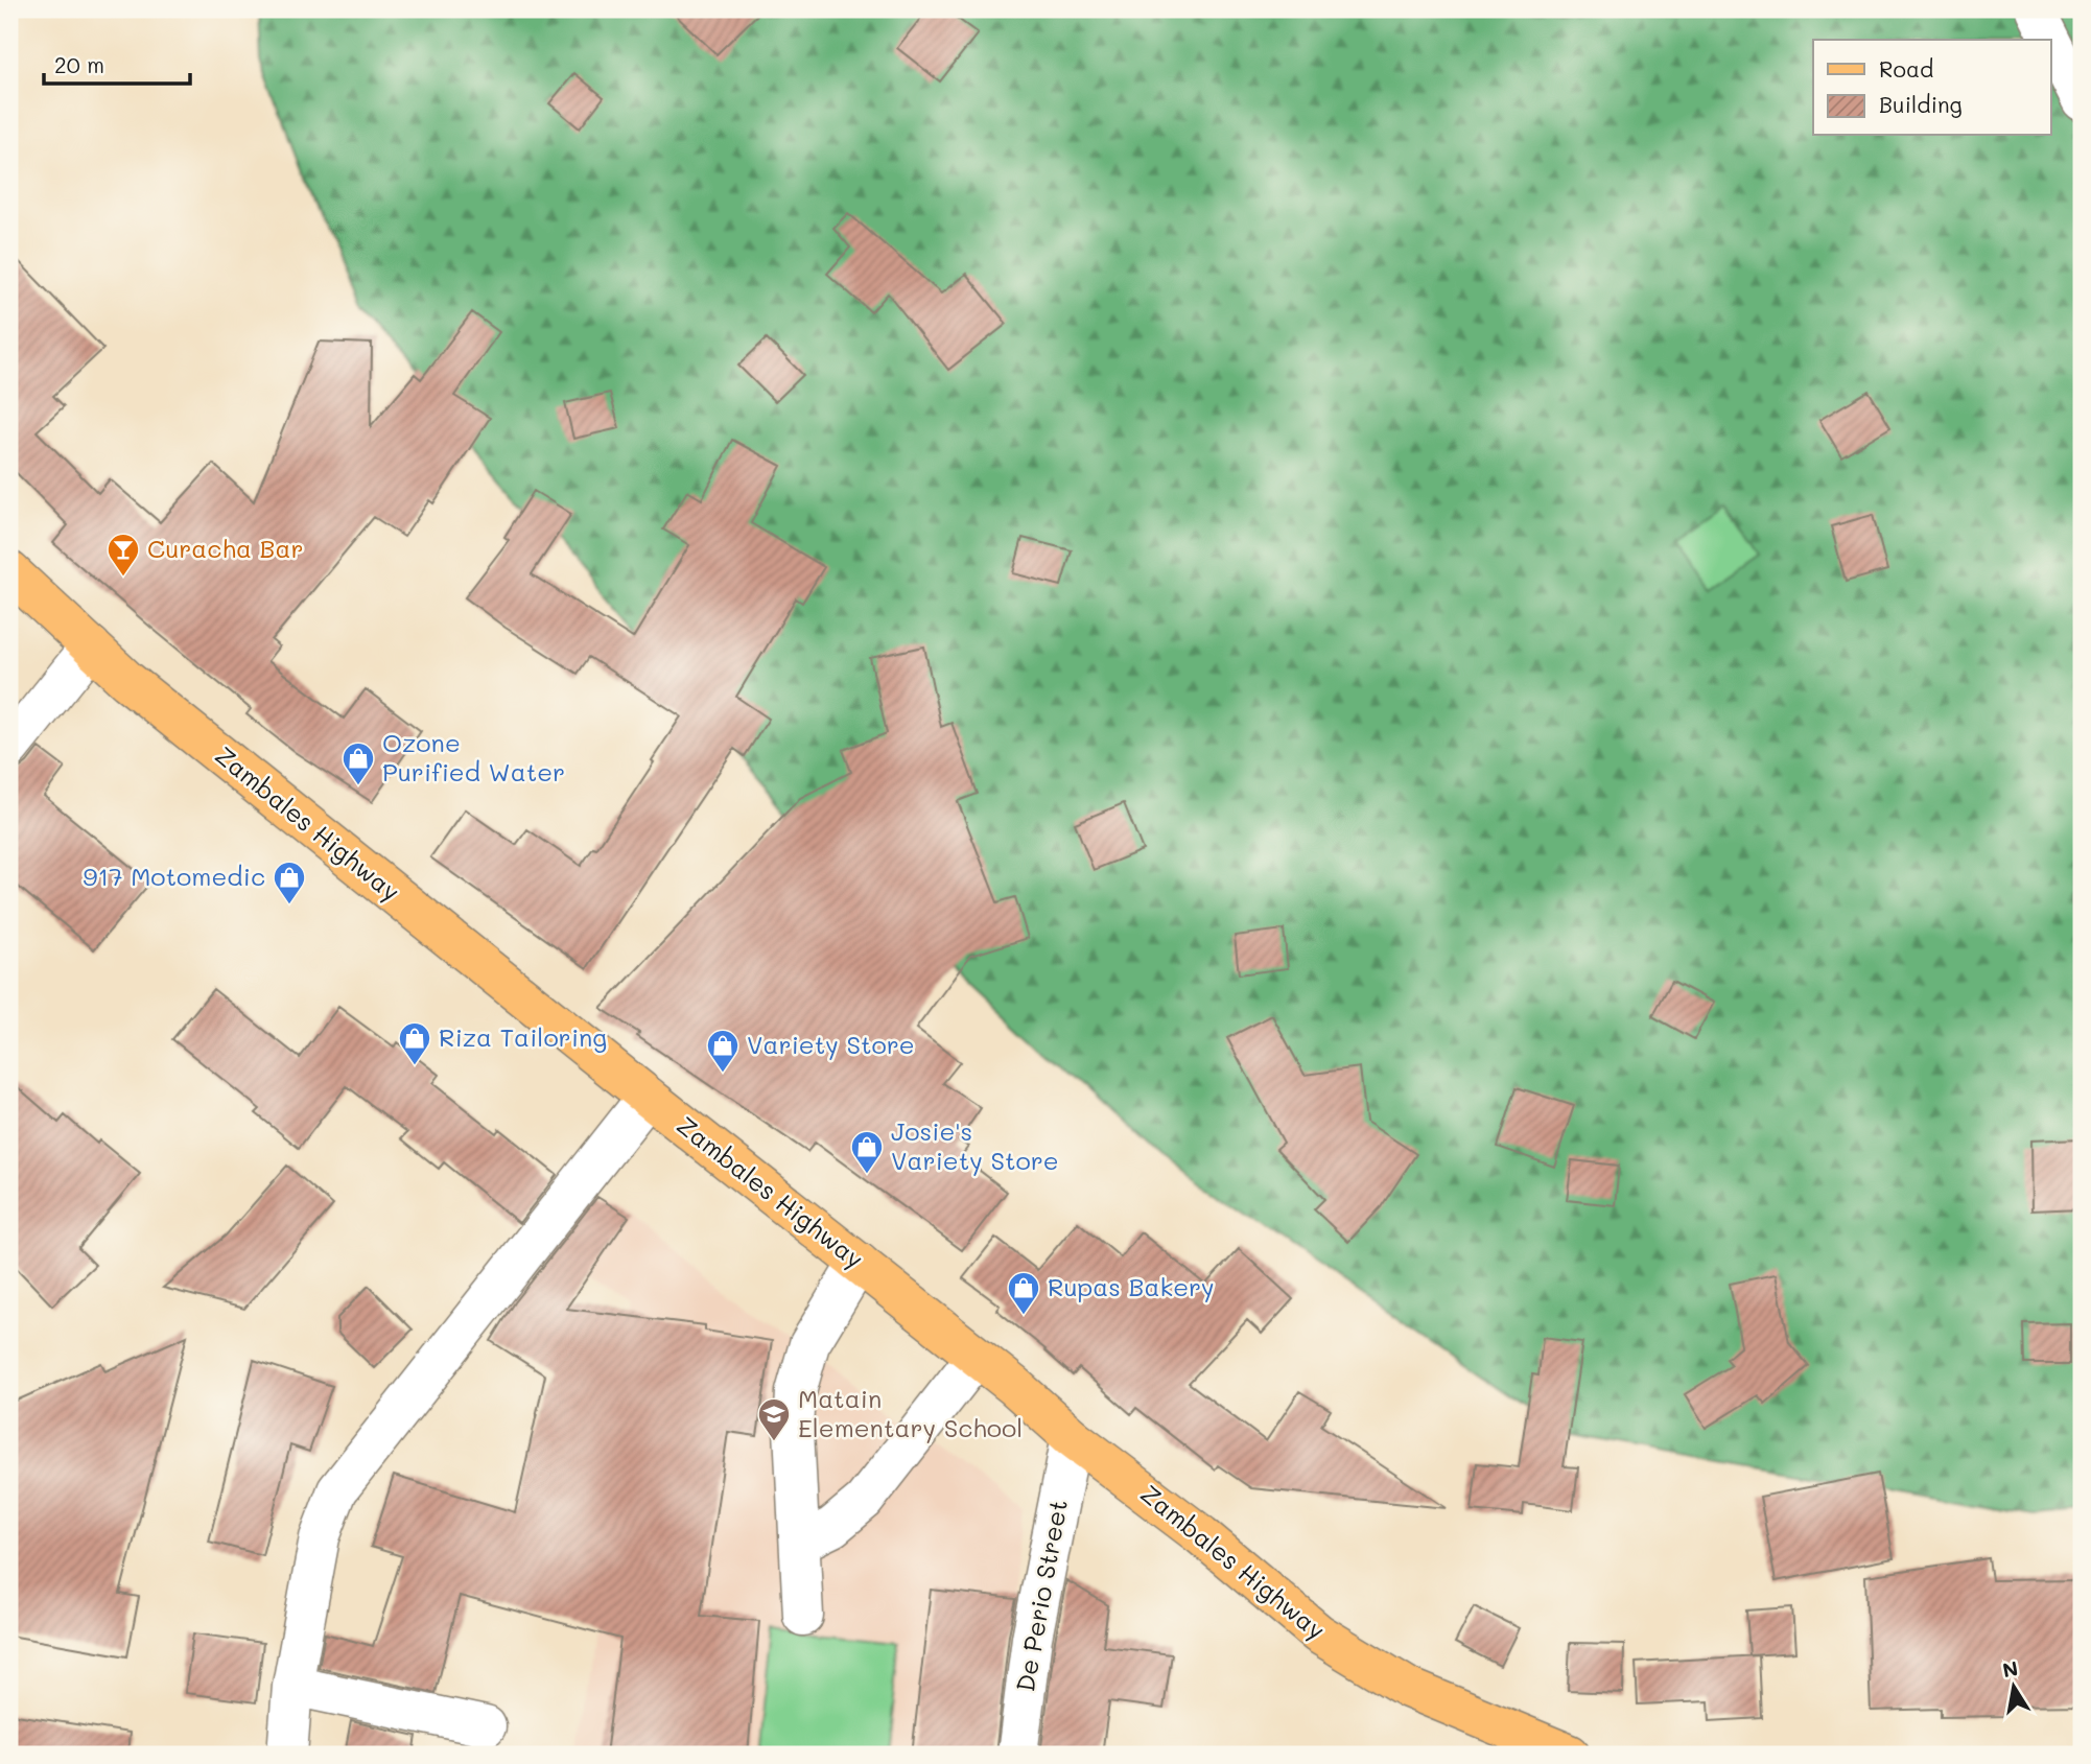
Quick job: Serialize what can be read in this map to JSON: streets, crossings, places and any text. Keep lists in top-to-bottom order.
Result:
{
  "streets": {
    "main road": ["Zambales Highway"],
    "street": ["De Perio Street"]
  },
  "crossings": [
    ["Zambales Highway", "De Perio Street"]
  ],
  "places": {
    "bar": ["Curacha Bar"],
    "shop": [
      "Ozone Purified Water",
      "917 Motomedic",
      "Riza Tailoring",
      "Variety Store",
      "Josie's Variety Store",
      "Rupas Bakery"
    ],
    "school or university": ["Matain Elementary School"]
  },
  "legend": ["Road", "Building"],
  "scale_bar": "20 m",
  "north": "top"
}
